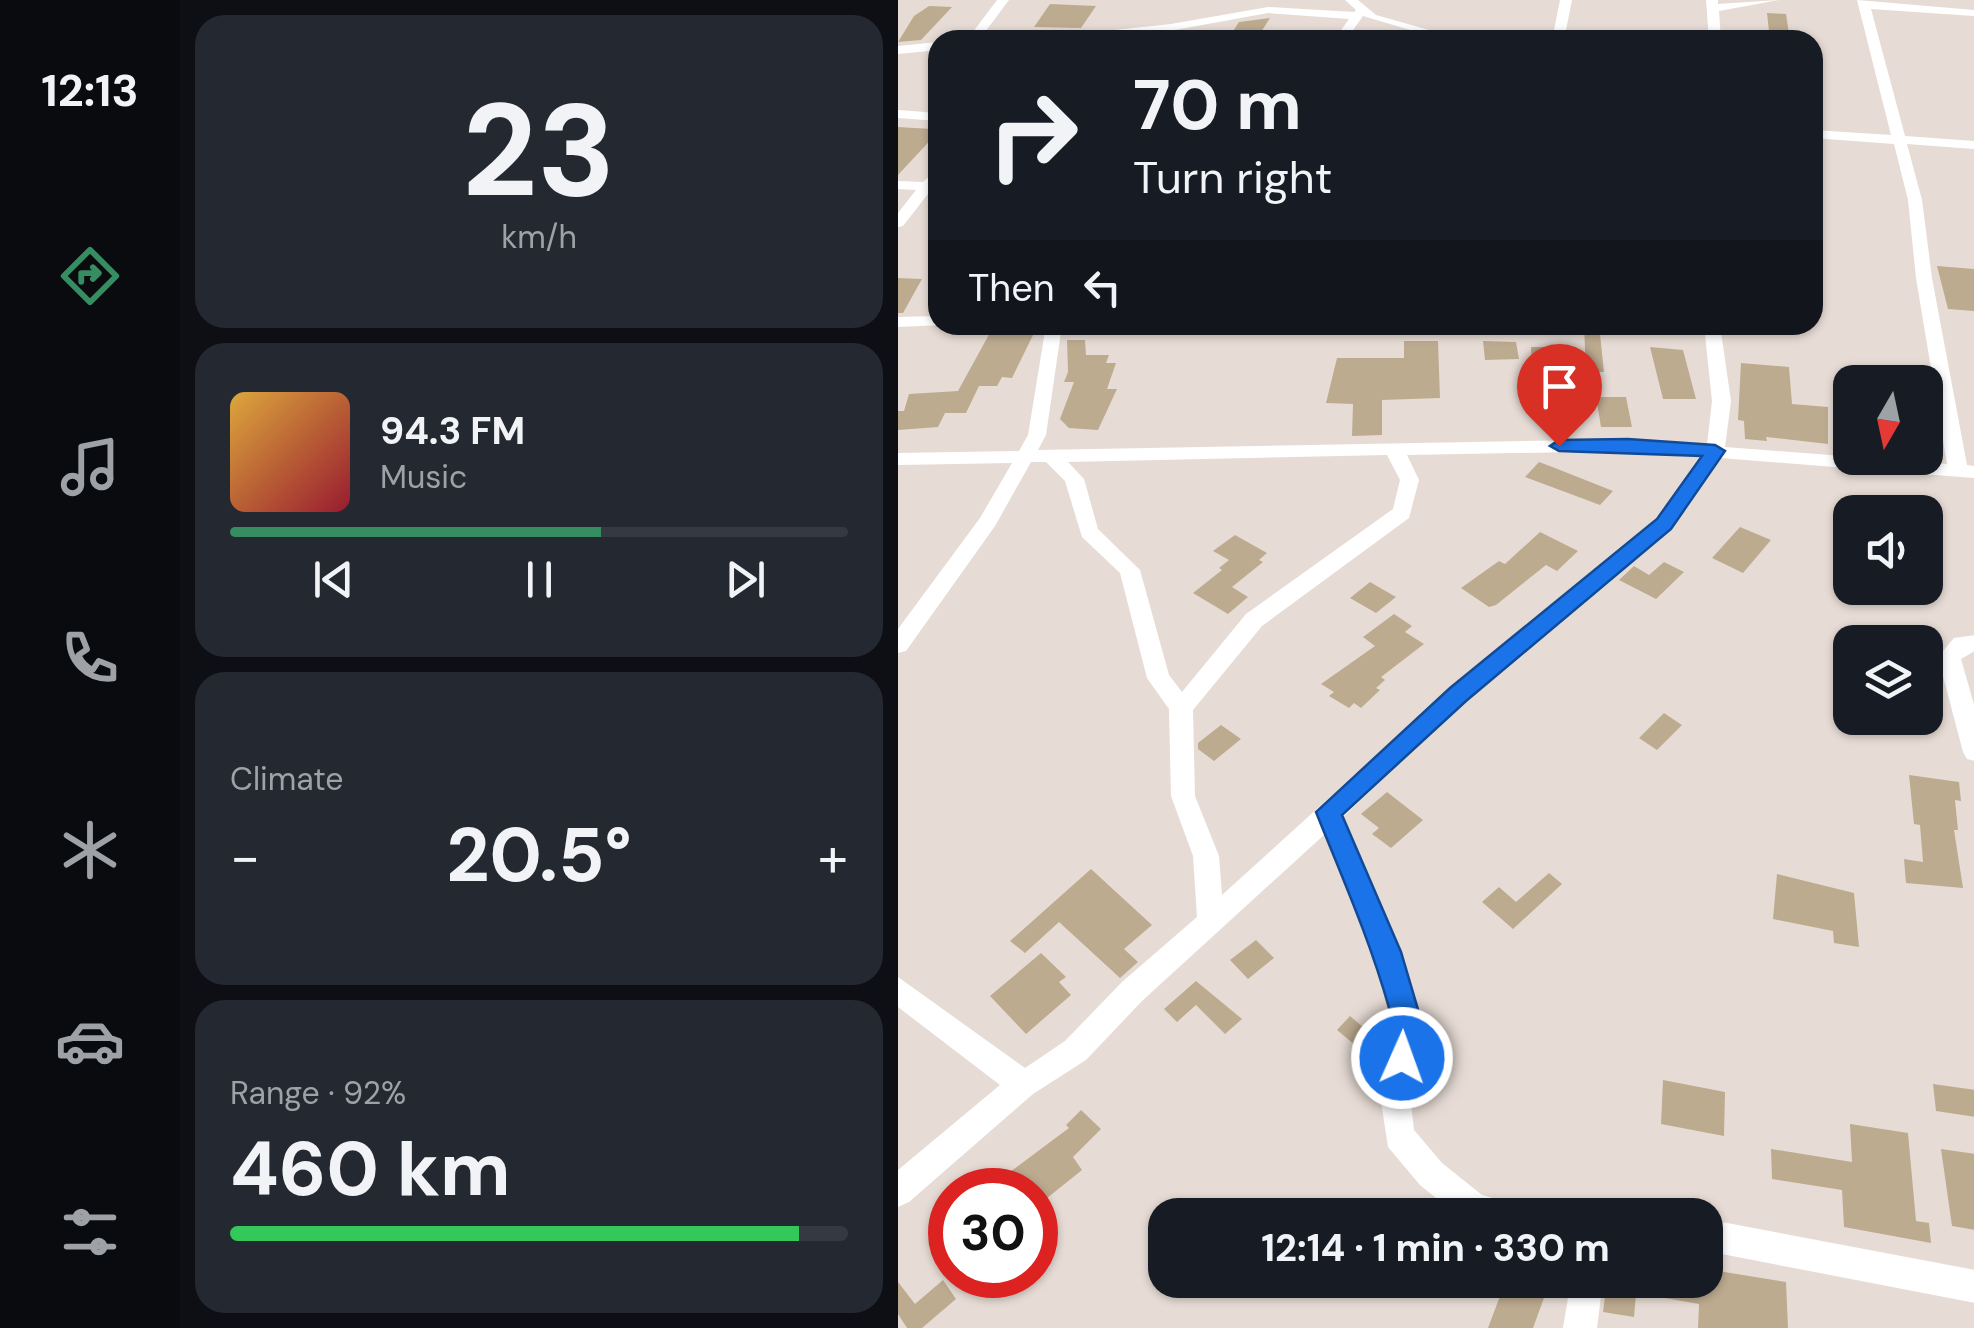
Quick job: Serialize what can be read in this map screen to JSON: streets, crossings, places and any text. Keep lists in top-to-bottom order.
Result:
{
  "north": "bottom",
  "page": {
    "tabs": "12:13",
    "tile": [
      ["23", "km/h"],
      "Climate",
      ["Range · 92%", "460 km"]
    ],
    "turn": ["70 m", "Turn right"],
    "then": "Then",
    "song": ["94.3 FM", "Music"],
    "heat": ["−", "20.5°", "+"],
    "limit": "30",
    "trip": "12:14 · 1 min · 330 m"
  }
}
